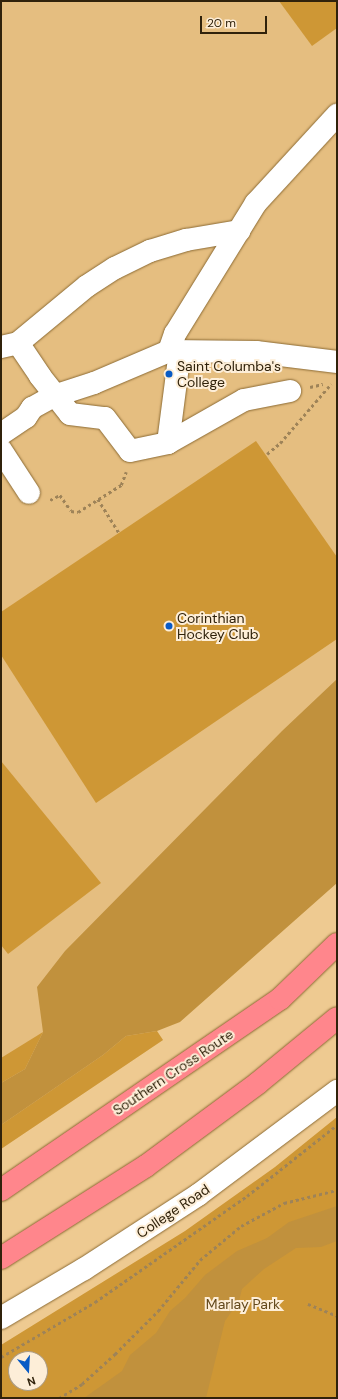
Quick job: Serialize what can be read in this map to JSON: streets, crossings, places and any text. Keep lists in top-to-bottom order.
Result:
{
  "streets": {
    "highway": ["Southern Cross Route"],
    "street": ["College Road"]
  },
  "parks": ["Marlay Park"],
  "places": ["Saint Columba's College", "Corinthian Hockey Club"],
  "scale_bar": "20 m",
  "north": "bottom"
}
